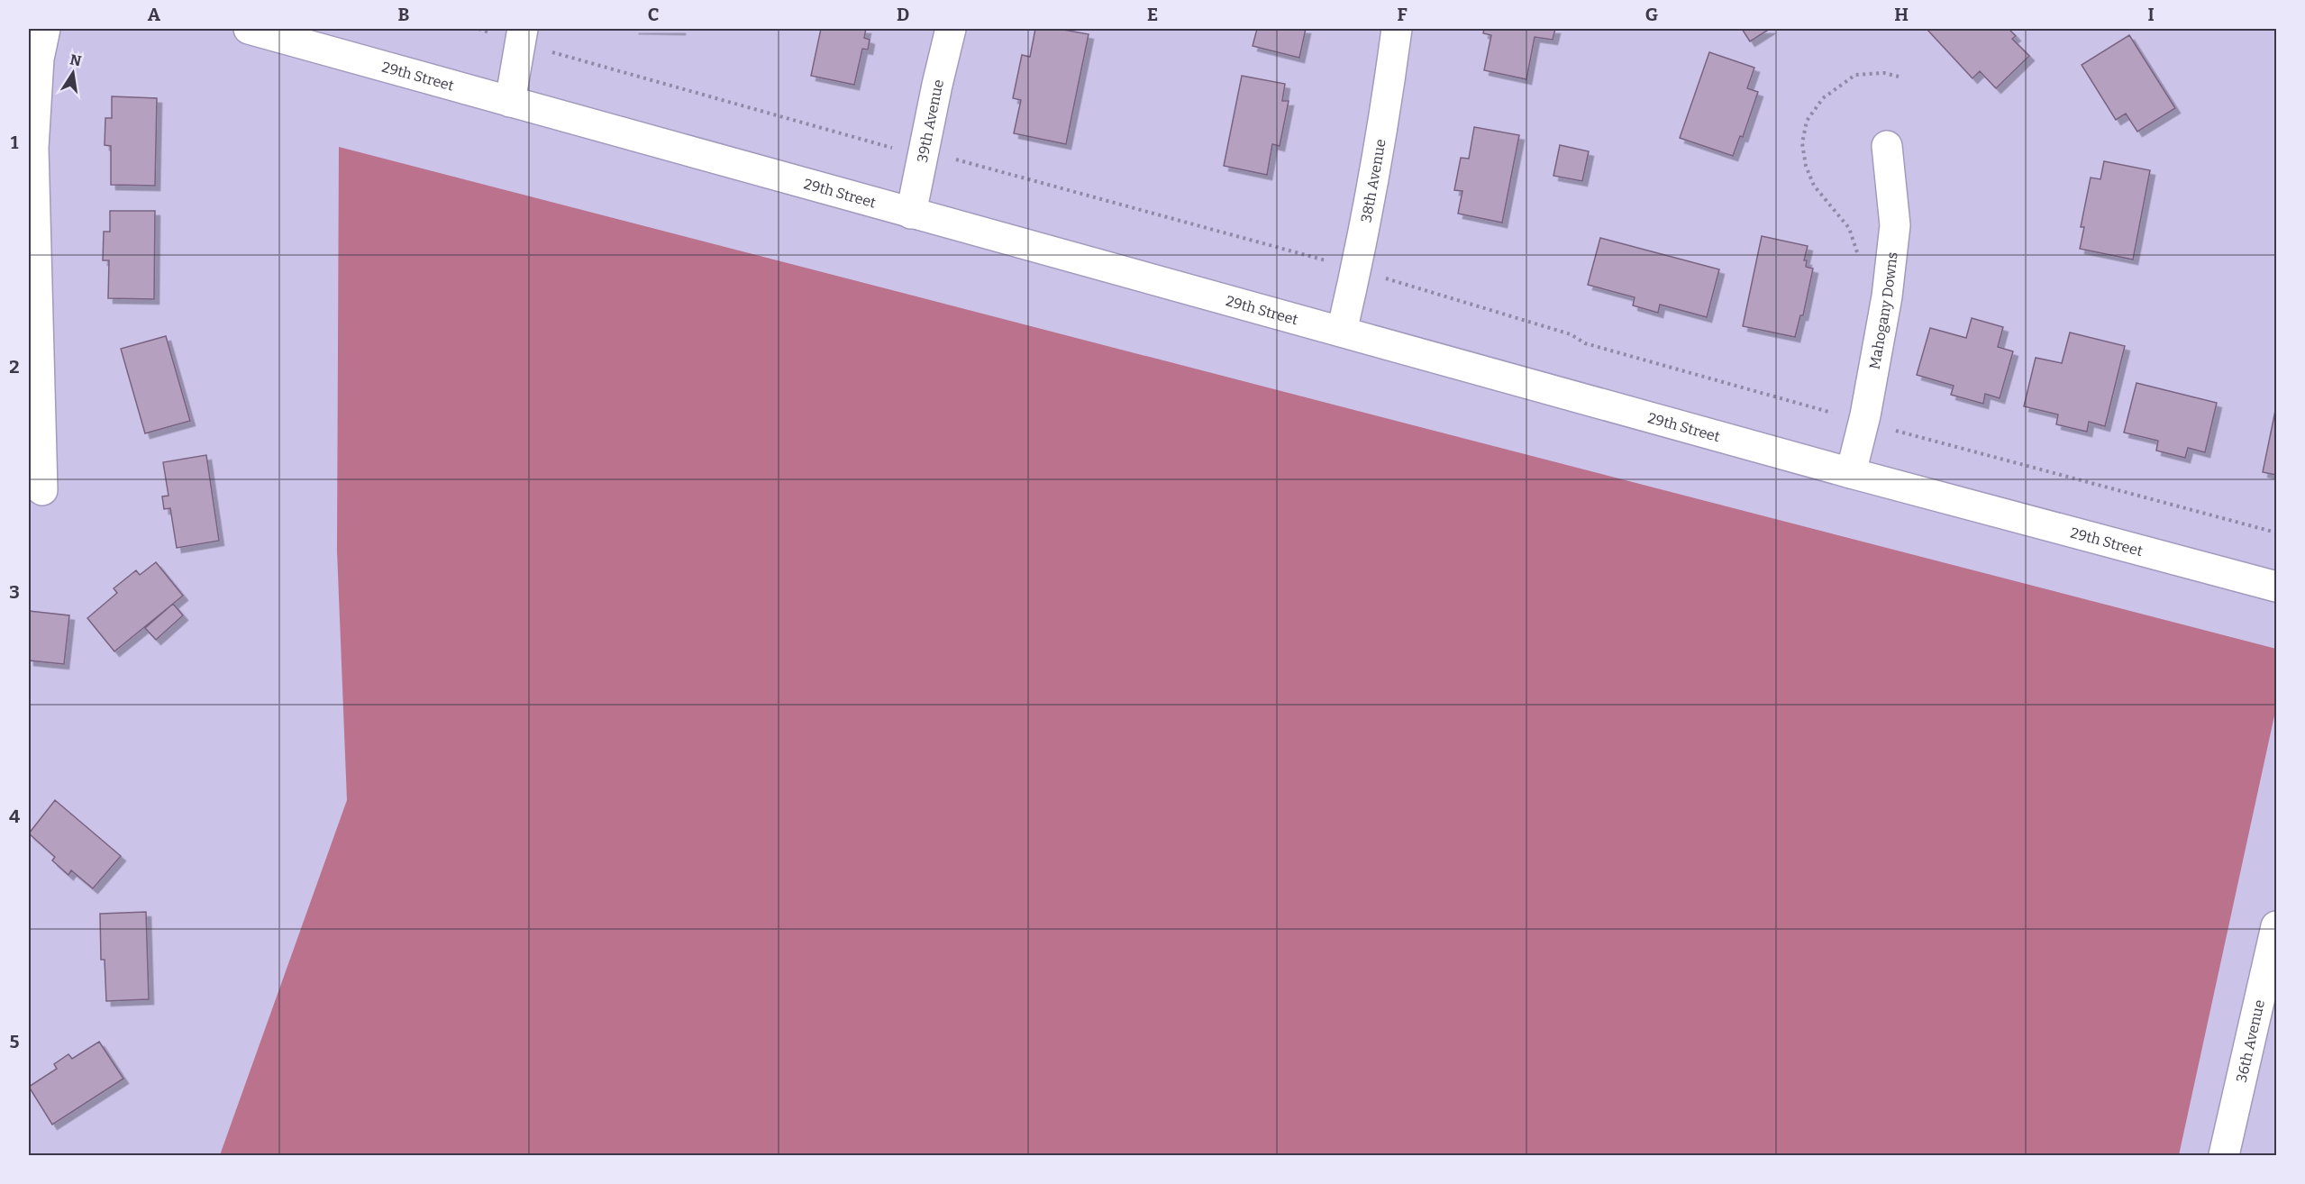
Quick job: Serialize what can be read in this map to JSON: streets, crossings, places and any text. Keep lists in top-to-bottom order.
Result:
{
  "streets": {
    "street": [
      "29th Street",
      "39th Avenue",
      "38th Avenue",
      "Mahogany Downs",
      "36th Avenue"
    ]
  },
  "crossings": [
    ["29th Street", "39th Avenue"],
    ["29th Street", "38th Avenue"],
    ["29th Street", "Mahogany Downs"]
  ],
  "north": "top",
  "grid": {
    "columns": [
      "A",
      "B",
      "C",
      "D",
      "E",
      "F",
      "G",
      "H",
      "I"
    ],
    "rows": [
      "1",
      "2",
      "3",
      "4",
      "5"
    ]
  }
}
